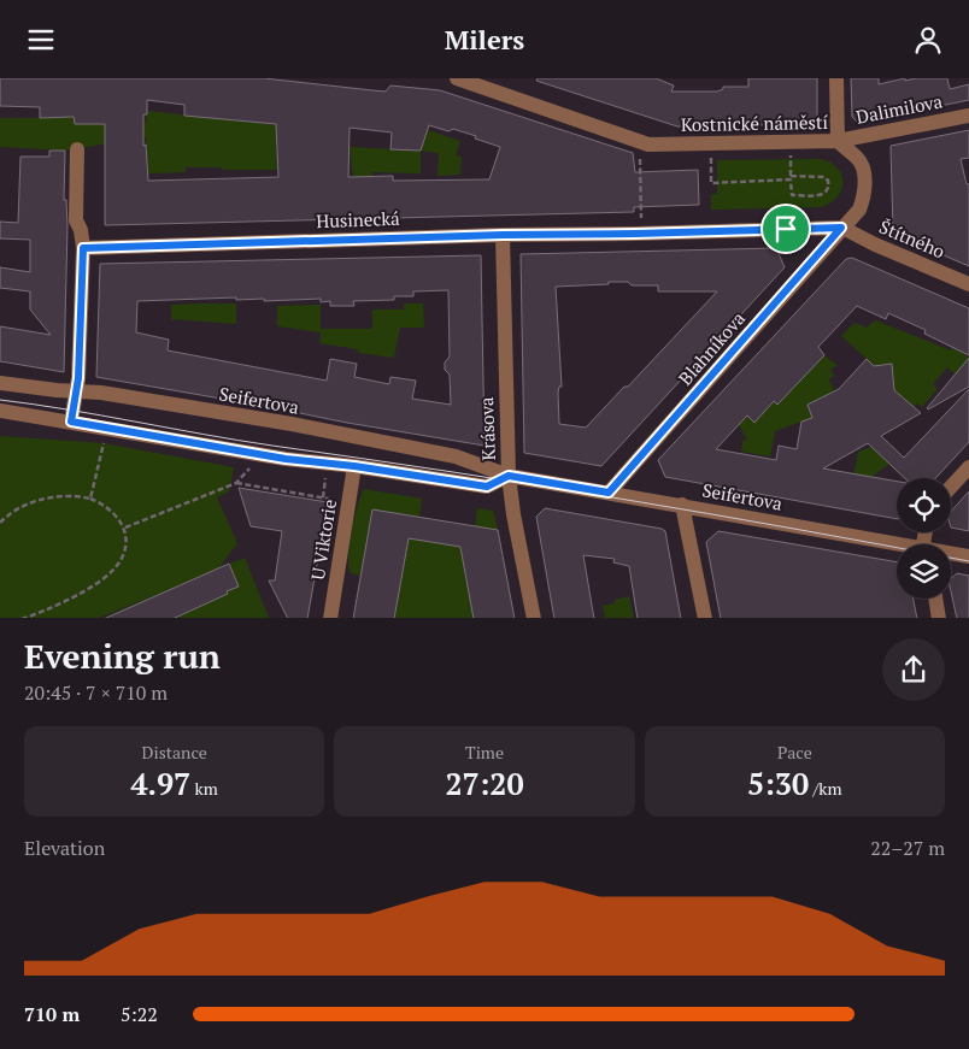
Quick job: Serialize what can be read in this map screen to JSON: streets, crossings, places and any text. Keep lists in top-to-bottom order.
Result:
{
  "streets": {
    "street": [
      "Dalimilova",
      "Kostnické náměstí",
      "Husinecká",
      "Štítného",
      "Blahníkova",
      "Seifertova",
      "Krásova",
      "U Viktorie"
    ]
  },
  "crossings": [
    ["Dalimilova", "Kostnické náměstí"],
    ["Kostnické náměstí", "Husinecká"],
    ["Kostnické náměstí", "Štítného"],
    ["Kostnické náměstí", "Blahníkova"],
    ["Husinecká", "Štítného"],
    ["Husinecká", "Blahníkova"],
    ["Husinecká", "Krásova"],
    ["Štítného", "Blahníkova"],
    ["Blahníkova", "Seifertova"],
    ["Seifertova", "Krásova"],
    ["Seifertova", "U Viktorie"]
  ],
  "page": {
    "header": "Milers",
    "heading": ["Evening run", "20:45 · 7 × 710 m"],
    "stats": [
      ["Distance", "4.97 km"],
      ["Time", "27:20"],
      ["Pace", "5:30 /km"]
    ],
    "chart": ["Elevation", "22–27 m"],
    "list": [
      {
        "name": "710 m",
        "note": "5:22"
      }
    ]
  }
}
